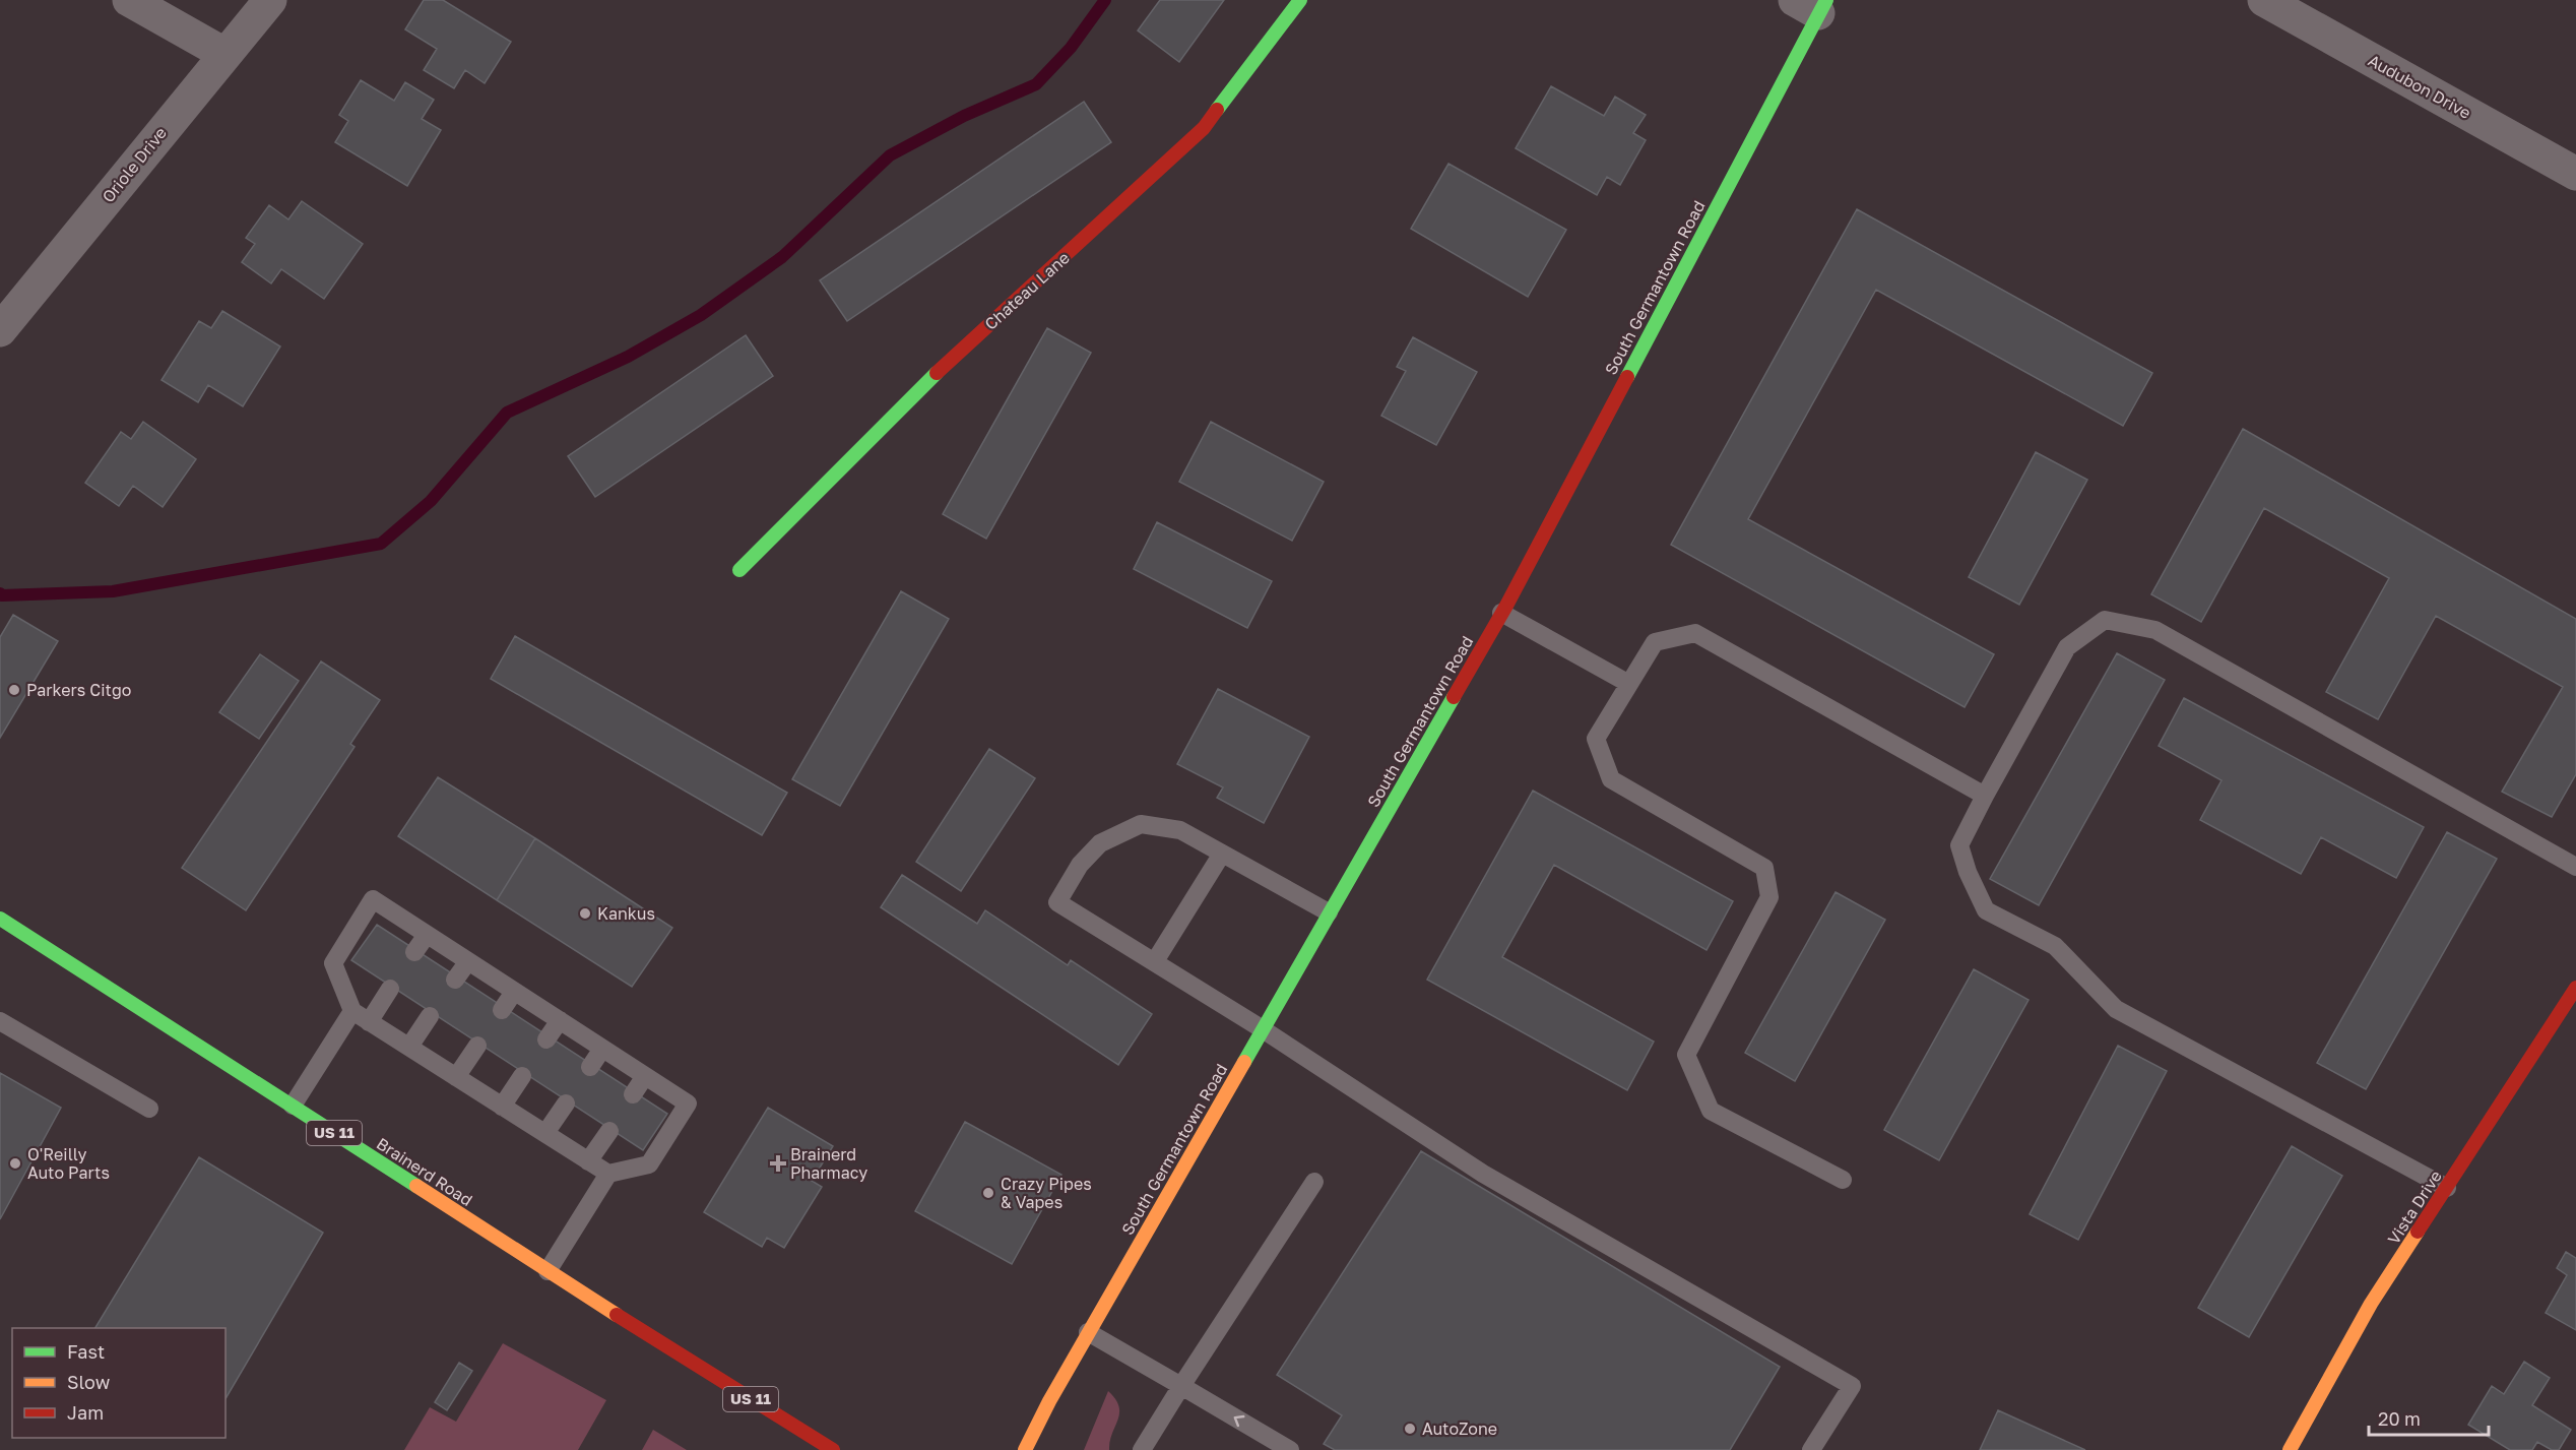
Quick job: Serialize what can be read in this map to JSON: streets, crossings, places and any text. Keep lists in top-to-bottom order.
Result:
{
  "streets": {
    "main road": [
      "South Germantown Road",
      "Chateau Lane",
      "US 11",
      "Brainerd Road",
      "Vista Drive"
    ],
    "street": ["Audubon Drive", "Oriole Drive"]
  },
  "places": {
    "other": [
      "Parkers Citgo",
      "Kankus",
      "O'Reilly Auto Parts",
      "Crazy Pipes & Vapes",
      "AutoZone"
    ],
    "health": ["Brainerd Pharmacy"]
  },
  "legend": ["Fast", "Slow", "Jam"],
  "scale_bar": "20 m"
}
